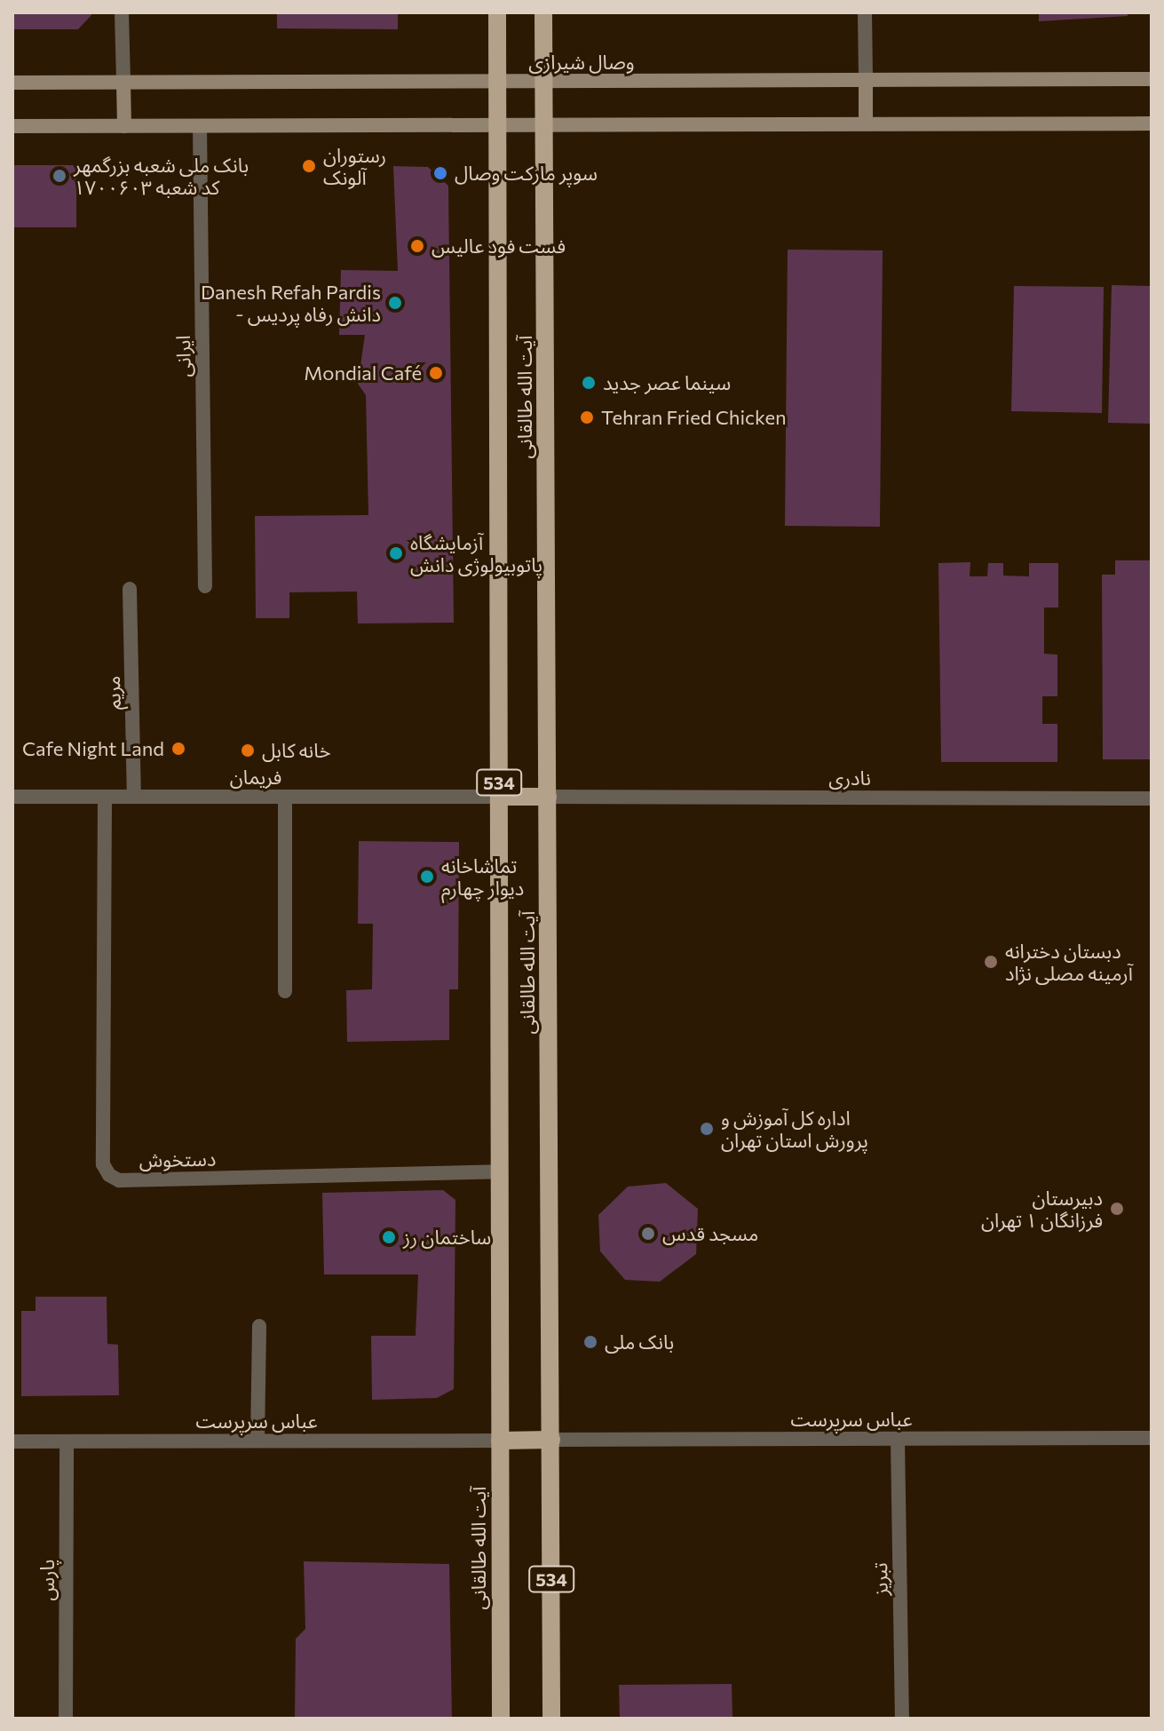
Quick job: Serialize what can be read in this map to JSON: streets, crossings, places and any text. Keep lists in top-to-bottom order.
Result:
{
  "streets": {
    "main road": ["وصال شیرازی", "آیت الله طالقانی", "534"],
    "street": [
      "ایرانی",
      "مریم",
      "فریمان",
      "نادری",
      "دستخوش",
      "عباس سرپرست",
      "تبریز",
      "پارس"
    ]
  },
  "crossings": [
    ["وصال شیرازی", "آیت الله طالقانی"],
    ["آیت الله طالقانی", "فریمان"],
    ["آیت الله طالقانی", "نادری"],
    ["آیت الله طالقانی", "دستخوش"],
    ["آیت الله طالقانی", "عباس سرپرست"],
    ["مریم", "فریمان"],
    ["فریمان", "دستخوش"],
    ["عباس سرپرست", "تبریز"],
    ["عباس سرپرست", "پارس"]
  ],
  "places": [
    "رستوران آلونک",
    "سوپر مارکت وصال",
    "بانک ملی شعبه بزرگمهر کد شعبه ۱۷۰۰۶۰۳",
    "فست فود عالیس",
    "Danesh Refah Pardis - دانش رفاه پردیس",
    "Mondial Café",
    "سینما عصر جدید",
    "Tehran Fried Chicken",
    "آزمایشگاه پاتوبیولوژی دانش",
    "Cafe Night Land",
    "خانه کابل",
    "تماشاخانه دیوار چهارم",
    "دبستان دخترانه آرمینه مصلی نژاد",
    "اداره کل آموزش و پرورش استان تهران",
    "دبیرستان فرزانگان ۱ تهران",
    "مسجد قدس",
    "ساختمان رز",
    "بانک ملی"
  ]
}
